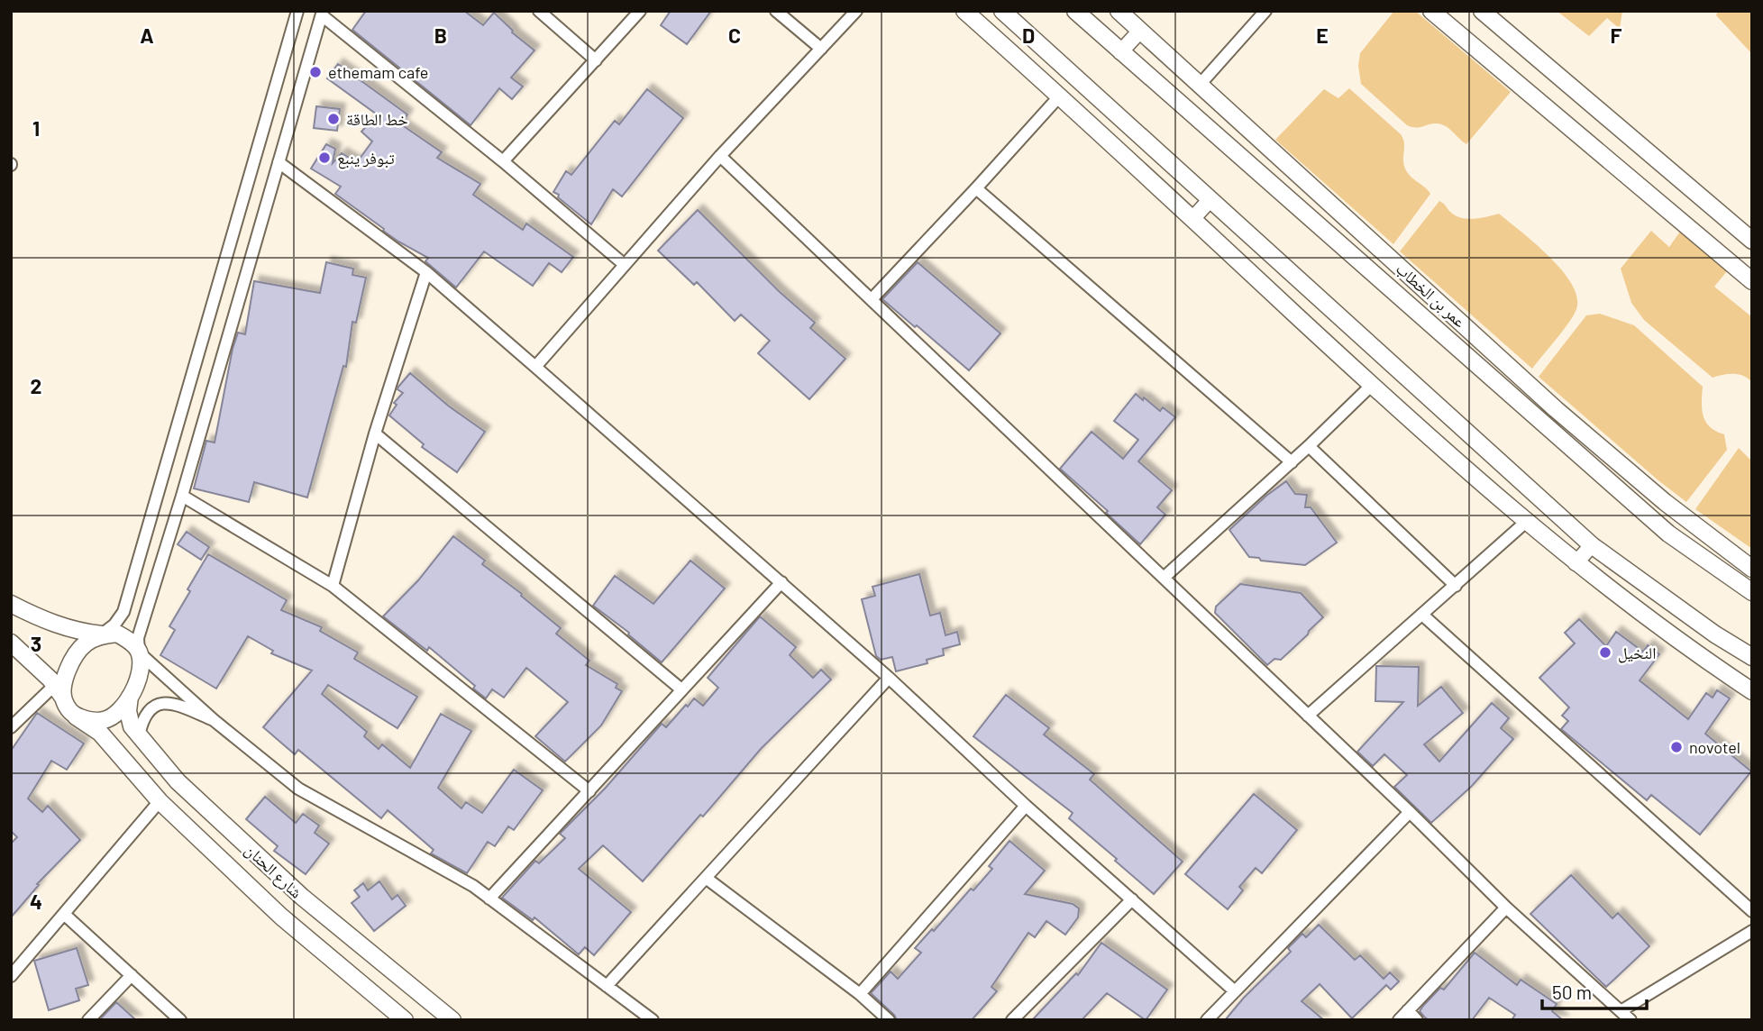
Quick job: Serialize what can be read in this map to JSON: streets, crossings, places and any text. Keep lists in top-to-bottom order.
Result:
{
  "streets": {
    "main road": ["عمر بن الخطاب", "شارع الحنان"]
  },
  "places": [
    "ethemam cafe",
    "خط الطاقة",
    "تبوفر ينبع",
    "النخيل",
    "novotel"
  ],
  "scale_bar": "50 m",
  "grid": {
    "columns": [
      "A",
      "B",
      "C",
      "D",
      "E",
      "F"
    ],
    "rows": [
      "1",
      "2",
      "3",
      "4"
    ]
  }
}
